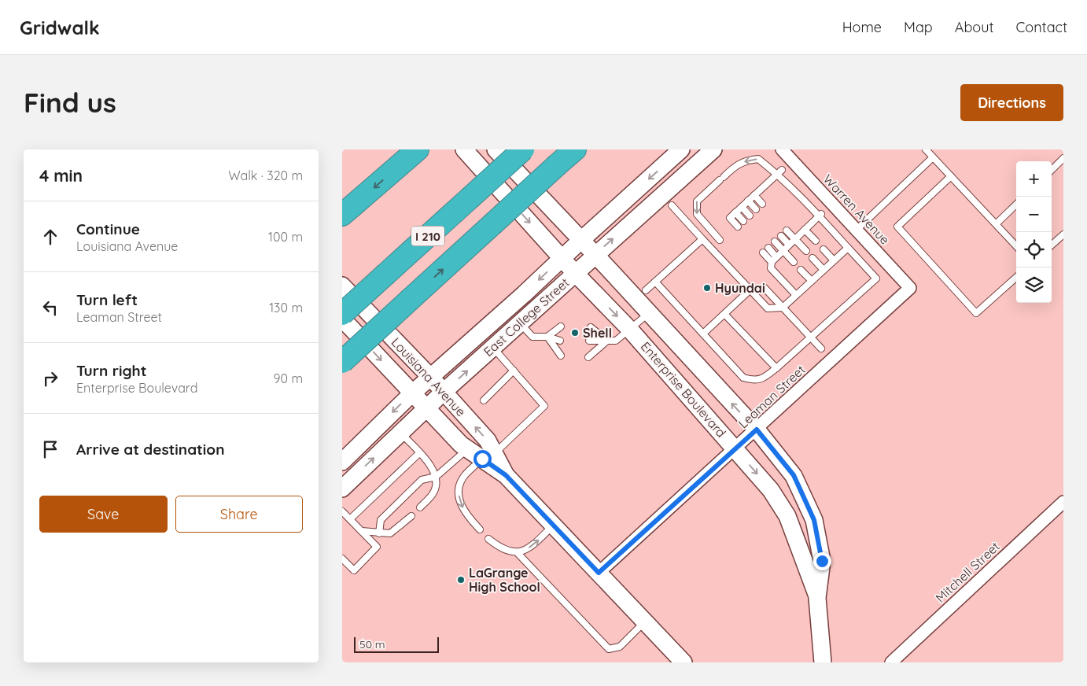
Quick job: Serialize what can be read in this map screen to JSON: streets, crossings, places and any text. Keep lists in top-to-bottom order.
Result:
{
  "streets": {
    "highway": ["I 210"],
    "main road": ["East College Street", "Louisiana Avenue", "Enterprise Boulevard"],
    "street": ["Warren Avenue", "Leaman Street", "Mitchell Street"]
  },
  "crossings": [
    ["Warren Avenue", "Leaman Street"],
    ["East College Street", "Louisiana Avenue"],
    ["East College Street", "Enterprise Boulevard"],
    ["Louisiana Avenue", "Leaman Street"],
    ["Enterprise Boulevard", "Leaman Street"]
  ],
  "places": ["Hyundai", "Shell", "LaGrange High School"],
  "scale_bar": "50 m",
  "page": {
    "header": "Gridwalk",
    "nav": [
      "Home",
      "Map",
      "About",
      "Contact"
    ],
    "buttons": [
      "Directions",
      ["Save", "Share"]
    ],
    "title": "Find us",
    "heading": ["4 min", "Walk · 320 m"],
    "map_buttons": ["+", "−"],
    "list": [
      ["Continue", "Louisiana Avenue", "100 m"],
      ["Turn left", "Leaman Street", "130 m"],
      ["Turn right", "Enterprise Boulevard", "90 m"],
      "Arrive at destination"
    ],
    "scale": "50 m"
  }
}
